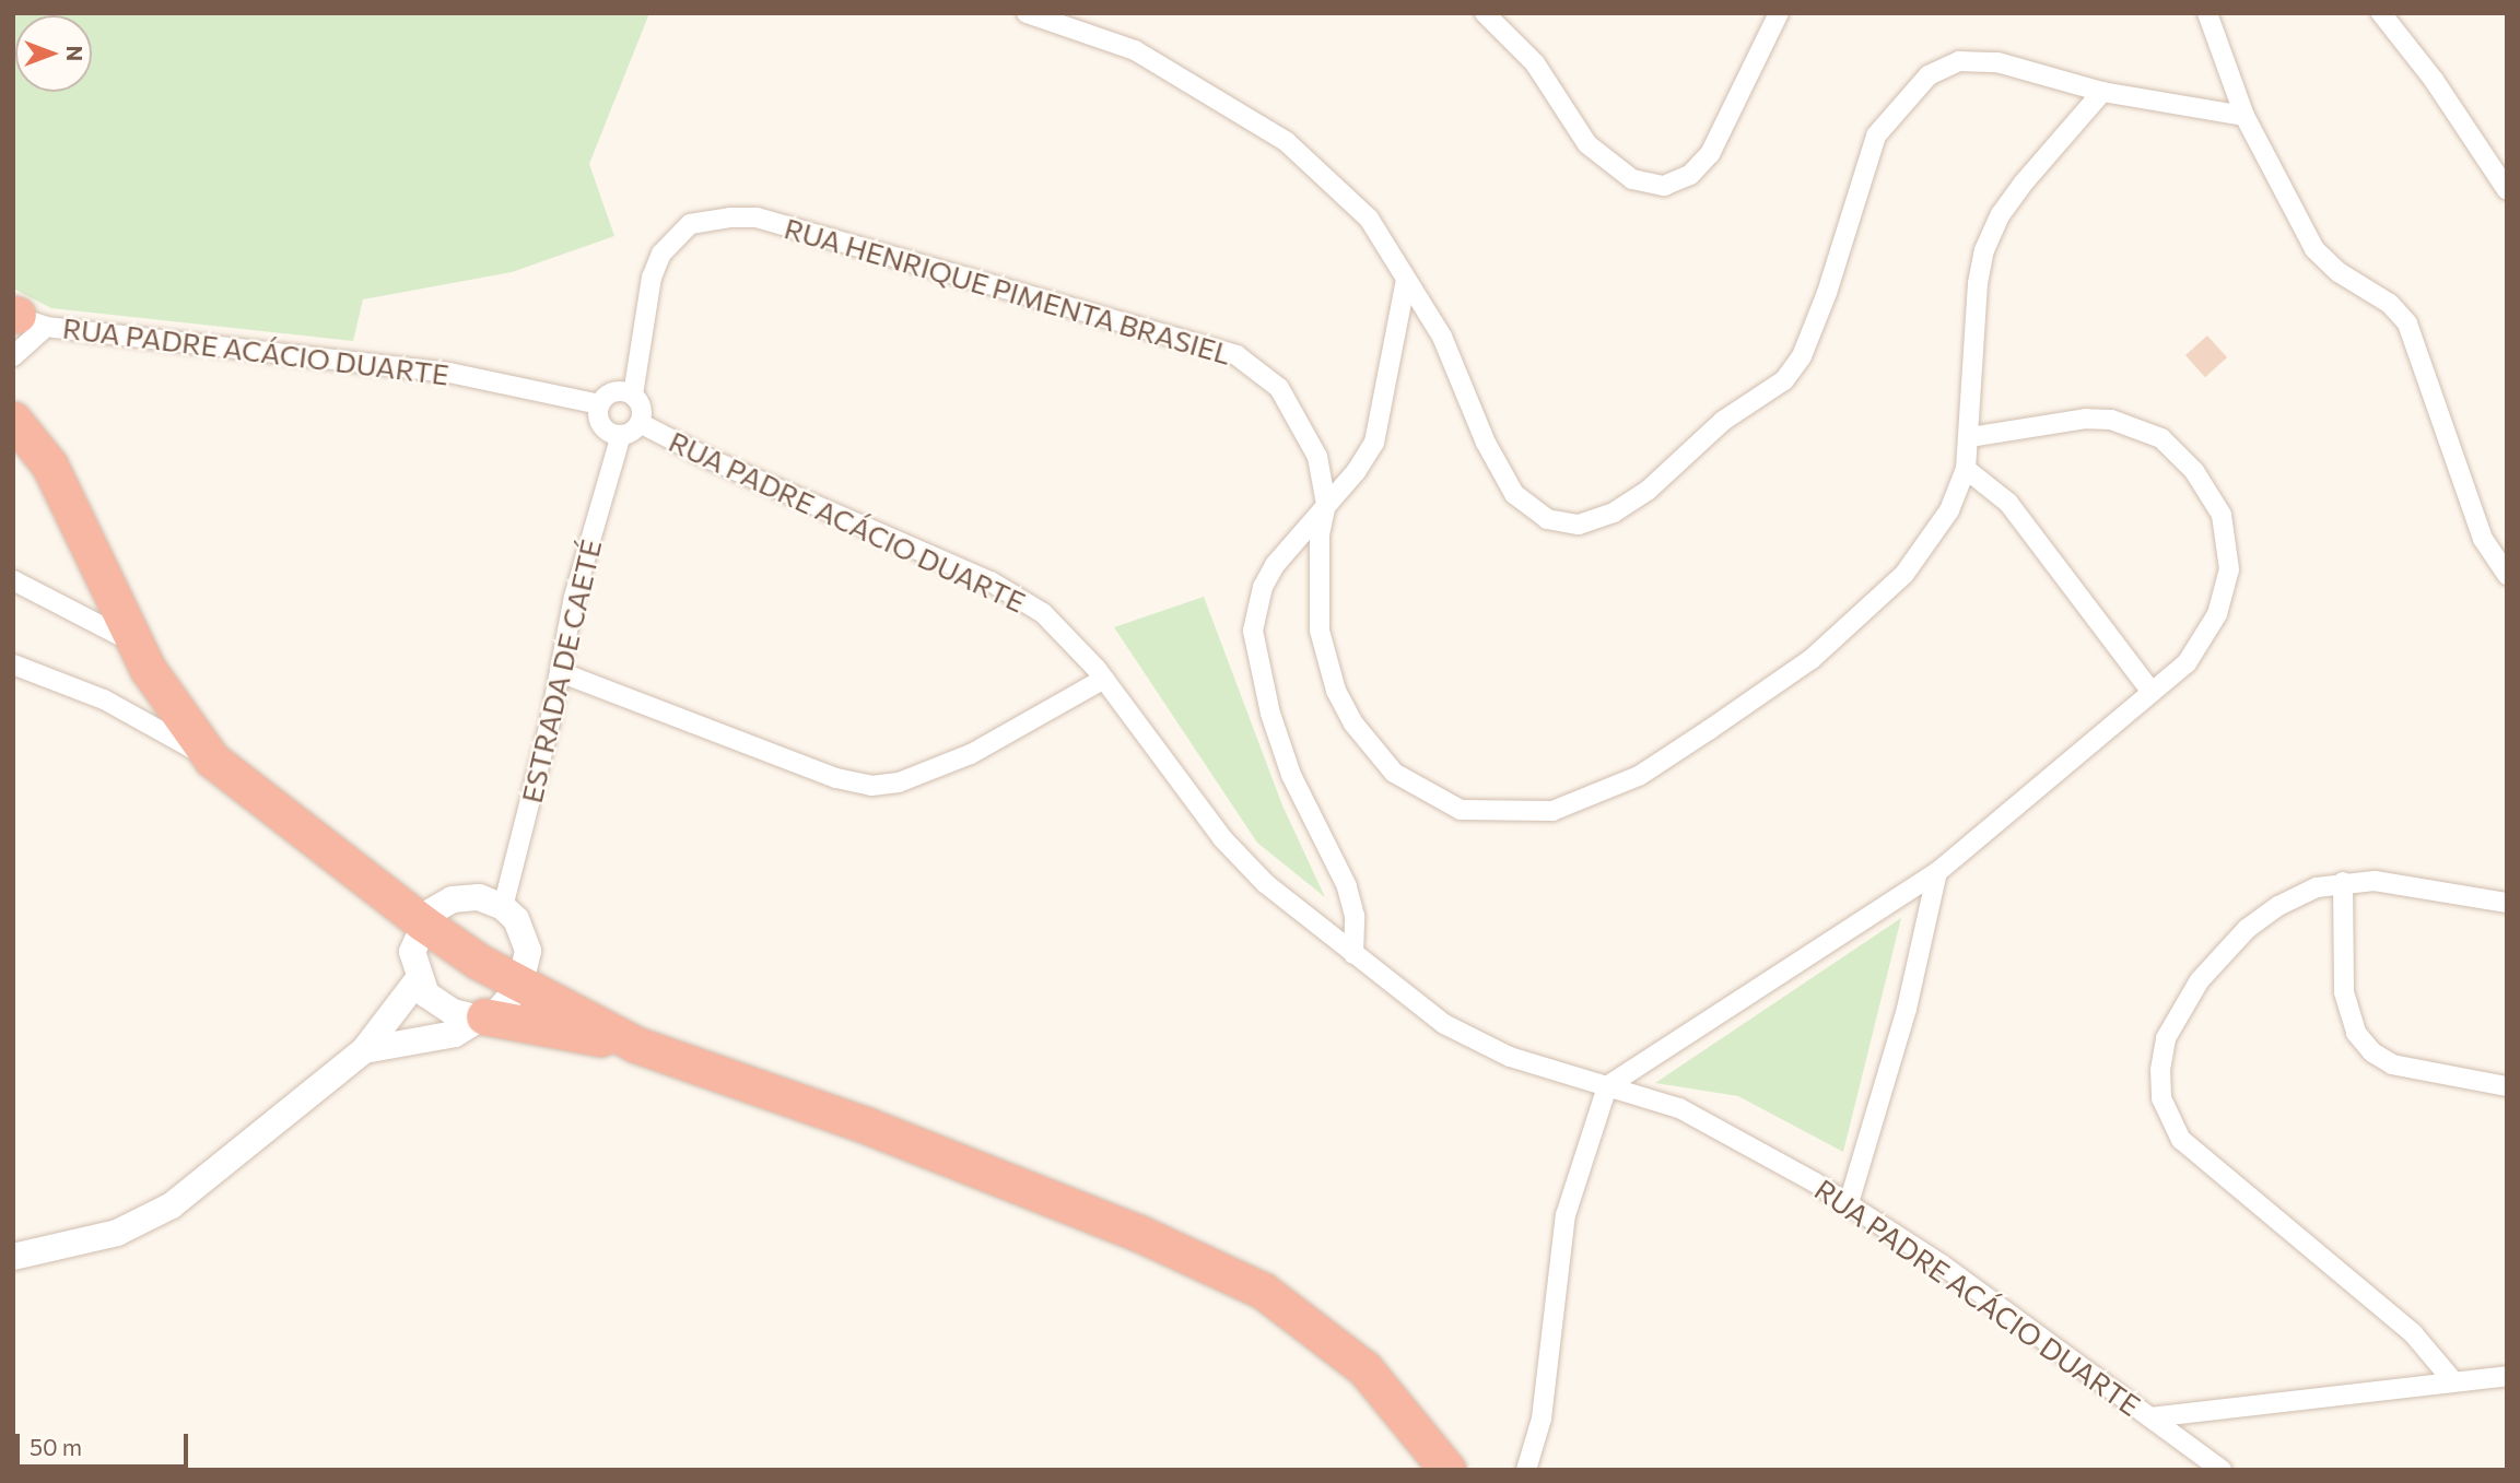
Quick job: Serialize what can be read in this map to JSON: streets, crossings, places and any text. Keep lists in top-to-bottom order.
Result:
{
  "streets": {
    "street": ["RUA HENRIQUE PIMENTA BRASIEL", "RUA PADRE ACÁCIO DUARTE", "ESTRADA DE CAETÉ"]
  },
  "crossings": [
    ["RUA HENRIQUE PIMENTA BRASIEL", "RUA PADRE ACÁCIO DUARTE"],
    ["RUA HENRIQUE PIMENTA BRASIEL", "ESTRADA DE CAETÉ"],
    ["RUA PADRE ACÁCIO DUARTE", "ESTRADA DE CAETÉ"]
  ],
  "scale_bar": "50 m",
  "north": "right"
}
